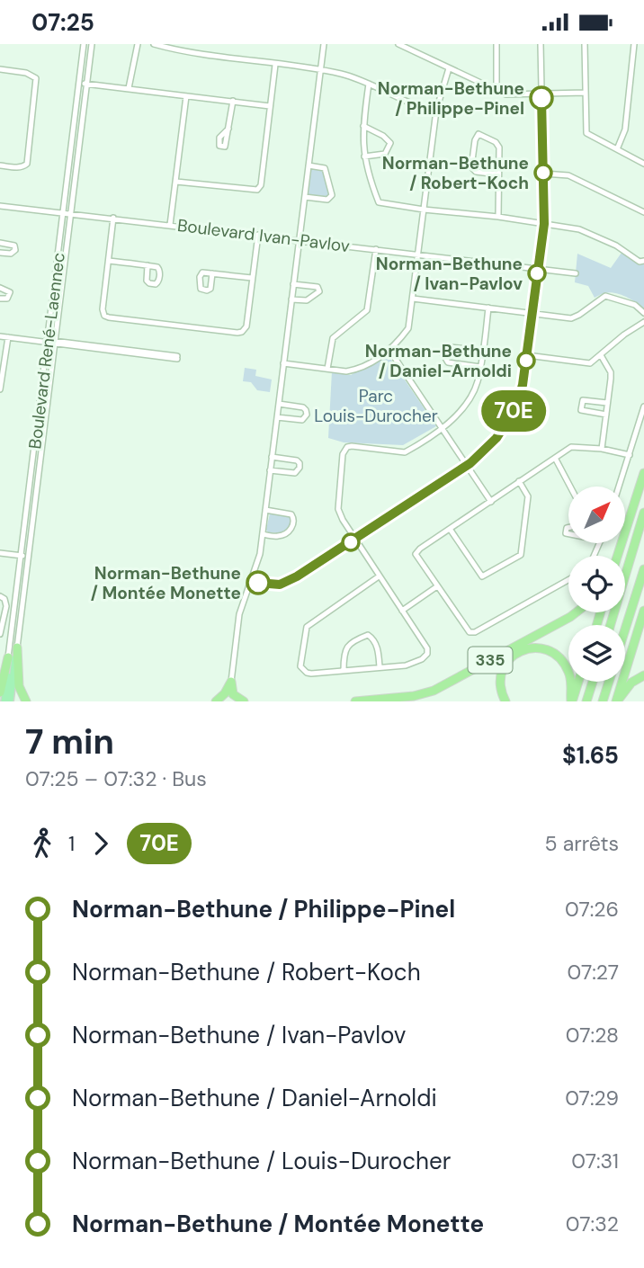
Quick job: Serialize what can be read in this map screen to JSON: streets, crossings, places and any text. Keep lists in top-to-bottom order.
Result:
{
  "streets": {
    "highway": ["335"],
    "street": ["Boulevard Ivan-Pavlov", "Boulevard René-Laennec"]
  },
  "crossings": [
    ["Boulevard Ivan-Pavlov", "Boulevard René-Laennec"]
  ],
  "parks": ["Parc Louis-Durocher"],
  "places": [
    "Norman-Bethune / Philippe-Pinel",
    "Norman-Bethune / Robert-Koch",
    "Norman-Bethune / Ivan-Pavlov",
    "Norman-Bethune / Daniel-Arnoldi",
    "Norman-Bethune / Montée Monette"
  ],
  "lines": ["bus line 70E"],
  "north": "top right",
  "page": {
    "status": "07:25",
    "on_map": "70E",
    "heading": ["7 min", "07:25 – 07:32 · Bus", "$1.65"],
    "legs": ["1", "70E", "5 arrêts"],
    "list": [
      {
        "name": "Norman-Bethune / Philippe-Pinel",
        "value": "07:26"
      },
      {
        "name": "Norman-Bethune / Robert-Koch",
        "value": "07:27"
      },
      {
        "name": "Norman-Bethune / Ivan-Pavlov",
        "value": "07:28"
      },
      {
        "name": "Norman-Bethune / Daniel-Arnoldi",
        "value": "07:29"
      },
      {
        "name": "Norman-Bethune / Louis-Durocher",
        "value": "07:31"
      },
      {
        "name": "Norman-Bethune / Montée Monette",
        "value": "07:32"
      }
    ]
  }
}
